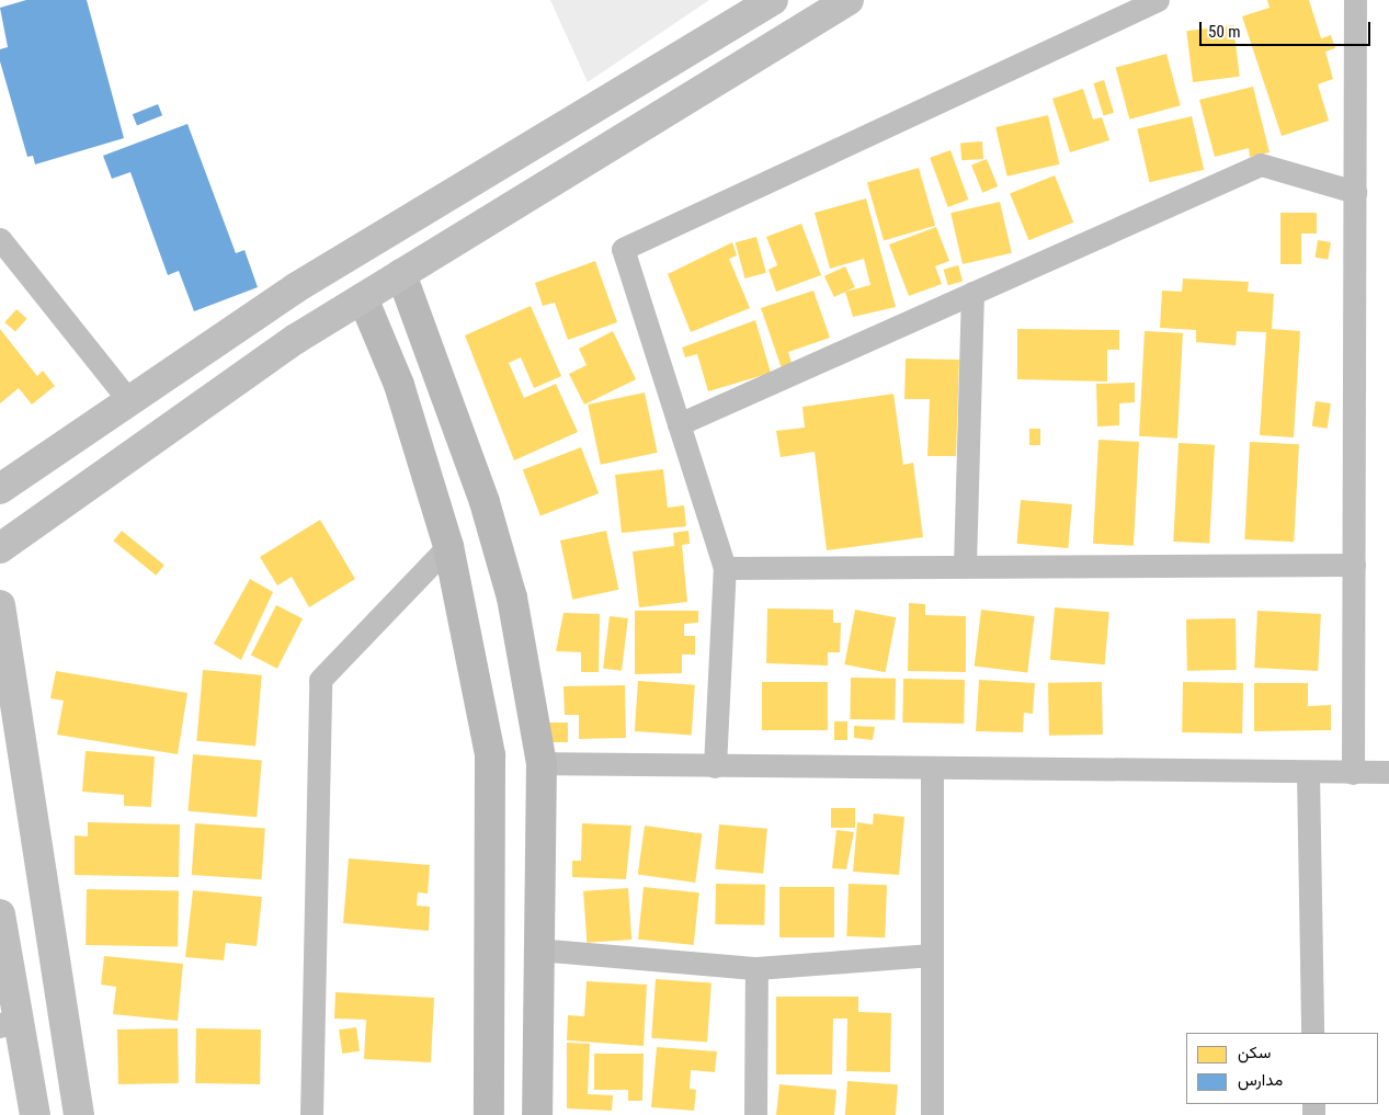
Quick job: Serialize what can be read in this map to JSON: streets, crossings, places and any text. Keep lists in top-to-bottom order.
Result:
{
  "legend": ["سكن", "مدارس"],
  "scale_bar": "50 m"
}
